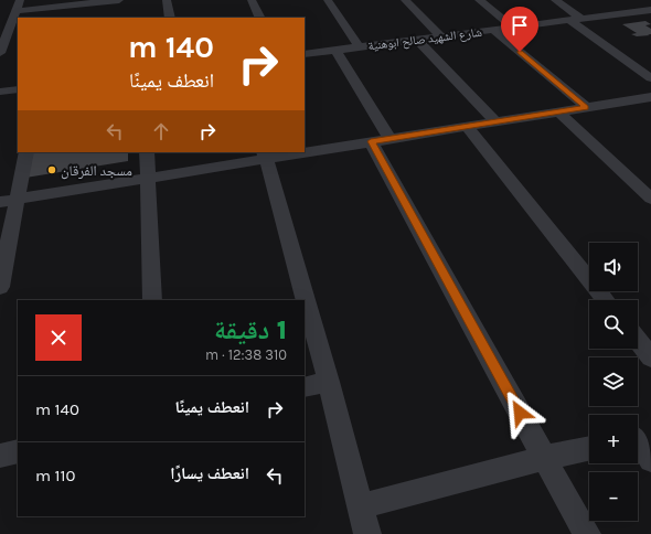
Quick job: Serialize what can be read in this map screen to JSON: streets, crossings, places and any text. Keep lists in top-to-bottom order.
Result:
{
  "streets": {
    "street": ["شارع الشهيد صالح ابوهنية"]
  },
  "places": ["مسجد الفرقان"],
  "page": {
    "turn": ["140 m", "انعطف يمينًا"],
    "map_buttons": ["+", "−"],
    "heading": ["1 دقيقة", "310 m · 12:38"],
    "list": [
      {
        "name": "انعطف يمينًا",
        "value": "140 m"
      },
      {
        "name": "انعطف يسارًا",
        "value": "110 m"
      }
    ]
  }
}
